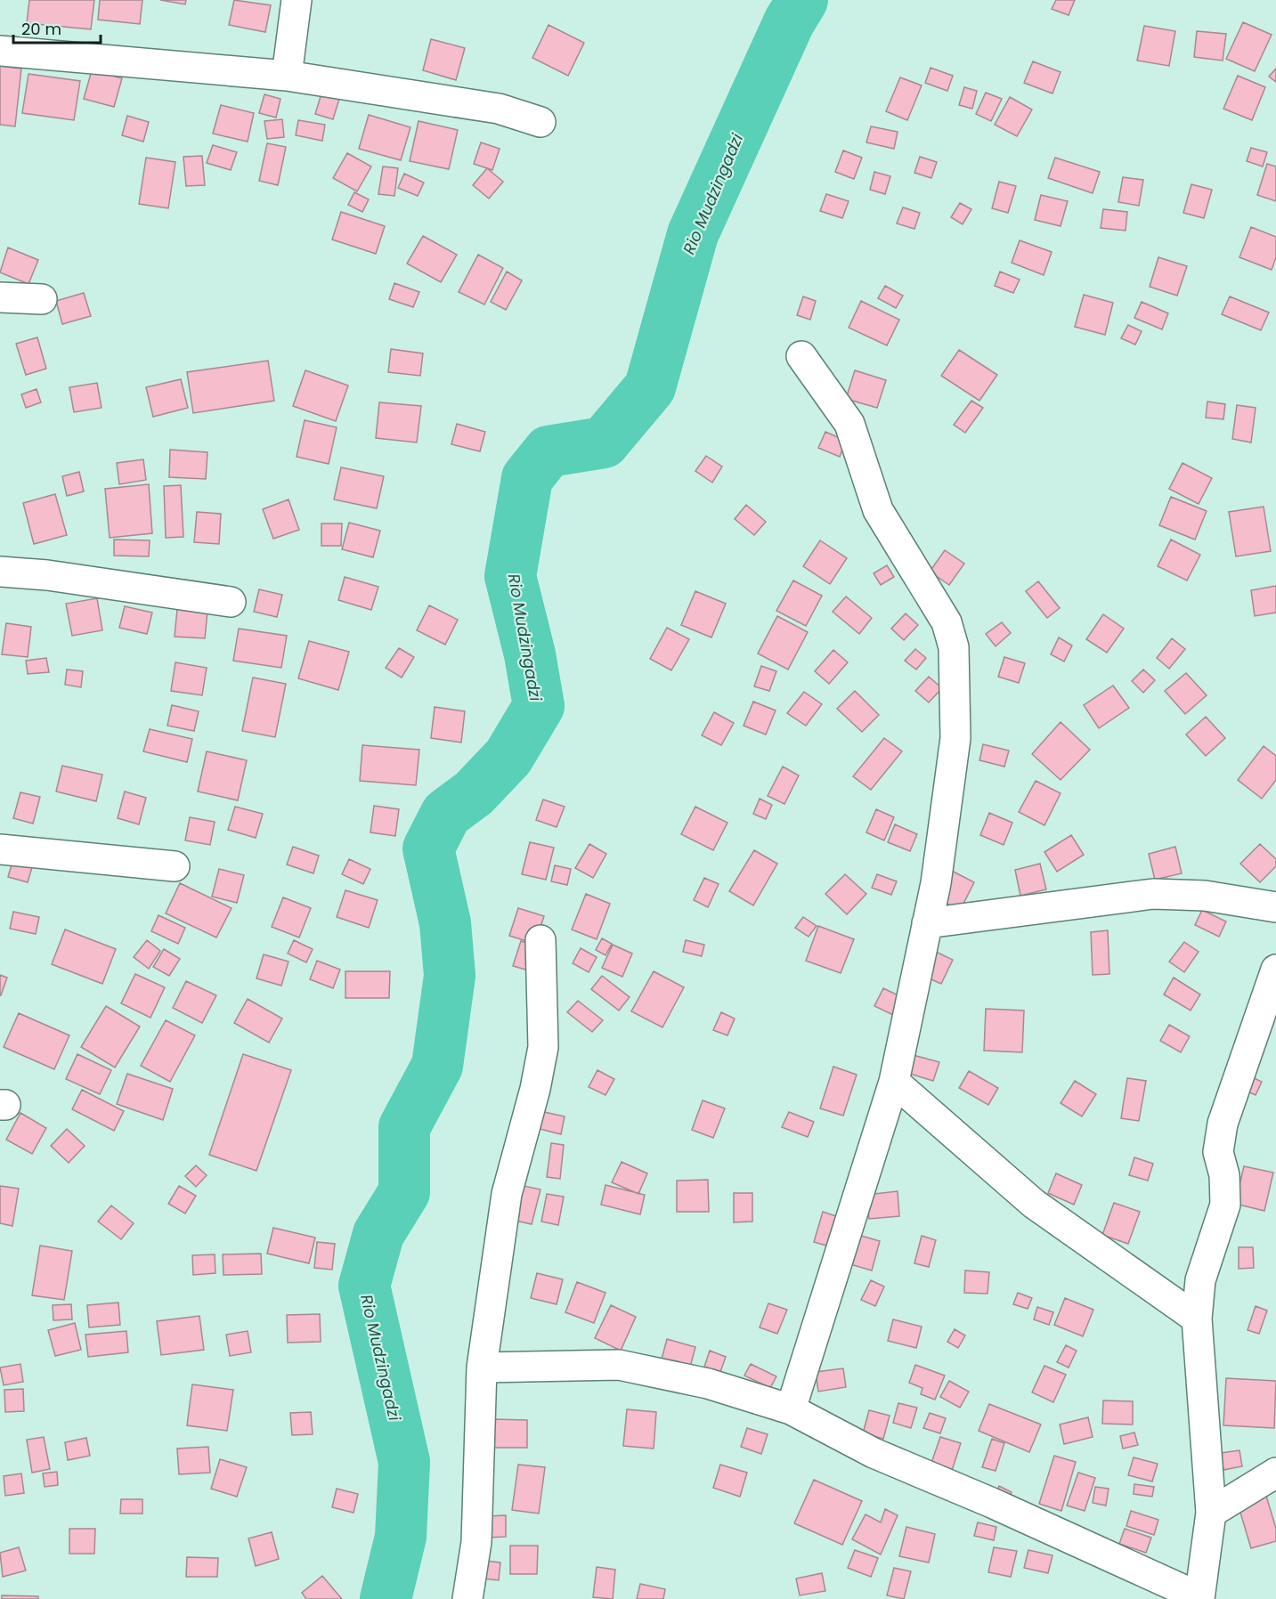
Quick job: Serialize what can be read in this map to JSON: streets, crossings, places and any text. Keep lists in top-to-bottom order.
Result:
{
  "water": ["Rio Mudzingadzi"],
  "scale_bar": "20 m"
}
